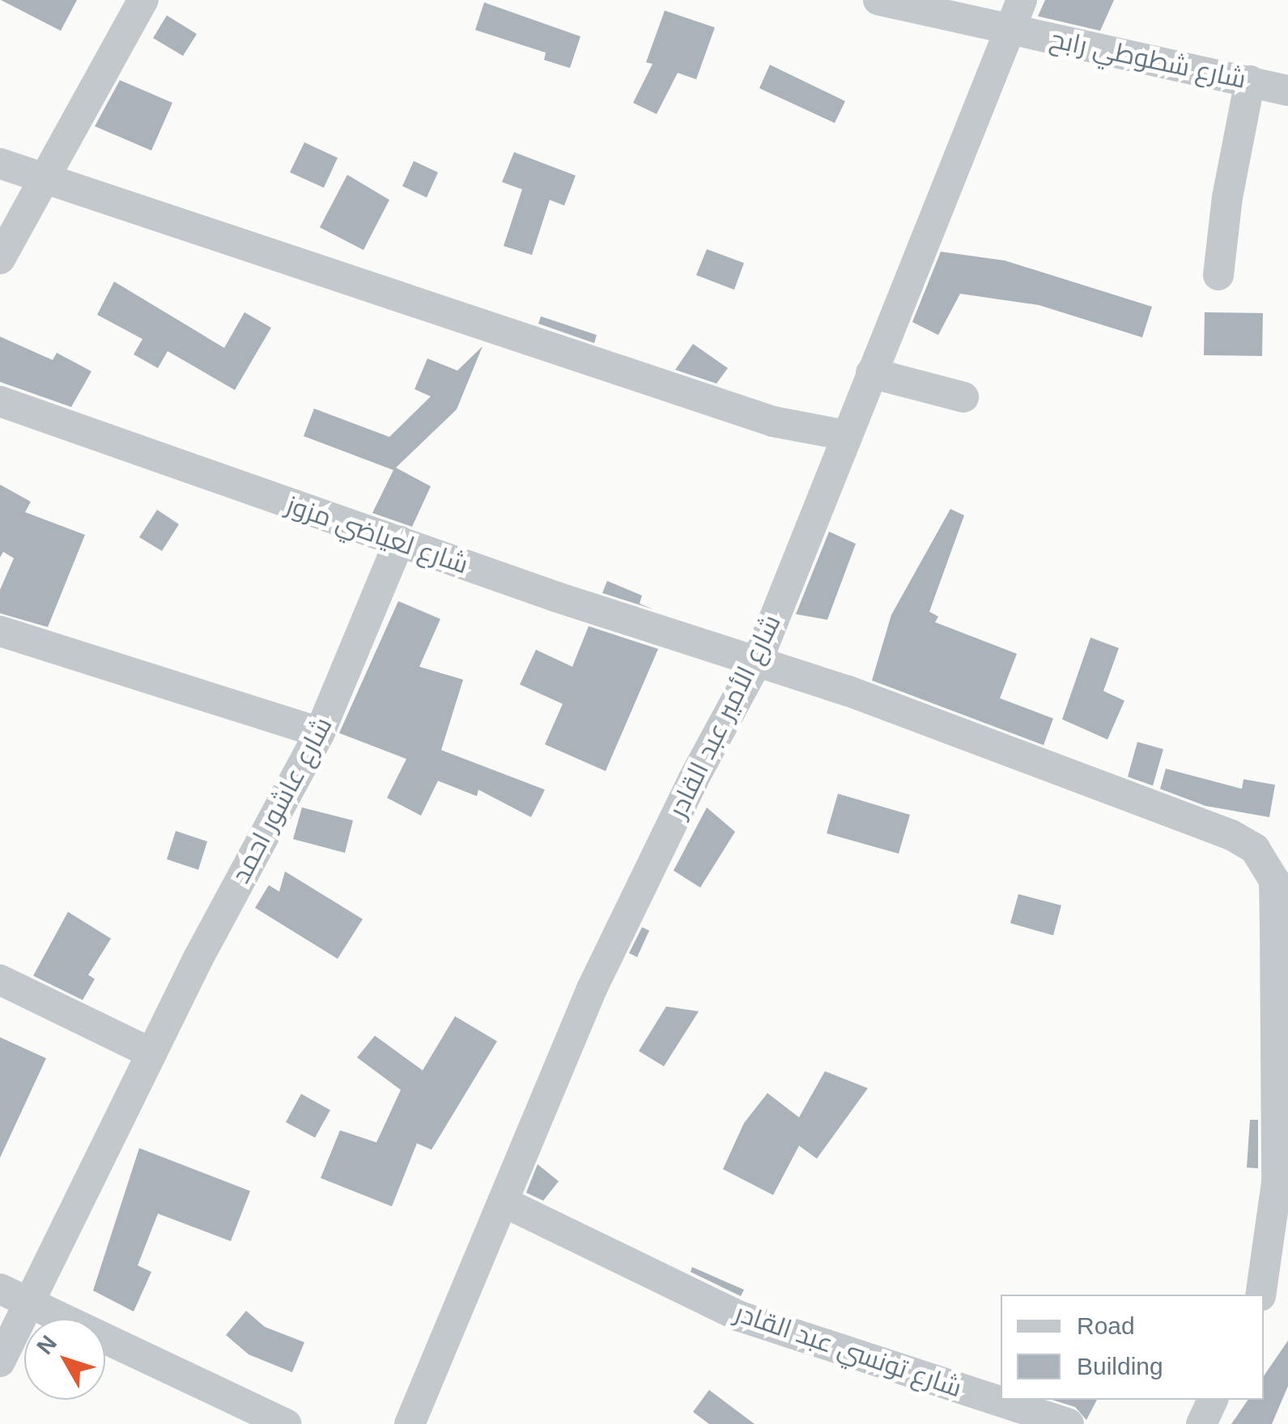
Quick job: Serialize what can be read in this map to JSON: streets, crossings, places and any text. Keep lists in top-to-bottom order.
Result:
{
  "streets": {
    "street": [
      "شارع شطوطي رابح",
      "شارع لعياضي مزوز",
      "شارع الأمير عبد القادر",
      "شارع عاشور احمد",
      "شارع تونسي عبد القادر"
    ]
  },
  "crossings": [
    ["شارع شطوطي رابح", "شارع الأمير عبد القادر"],
    ["شارع لعياضي مزوز", "شارع الأمير عبد القادر"],
    ["شارع لعياضي مزوز", "شارع عاشور احمد"],
    ["شارع الأمير عبد القادر", "شارع تونسي عبد القادر"]
  ],
  "legend": ["Road", "Building"],
  "north": "top left"
}
